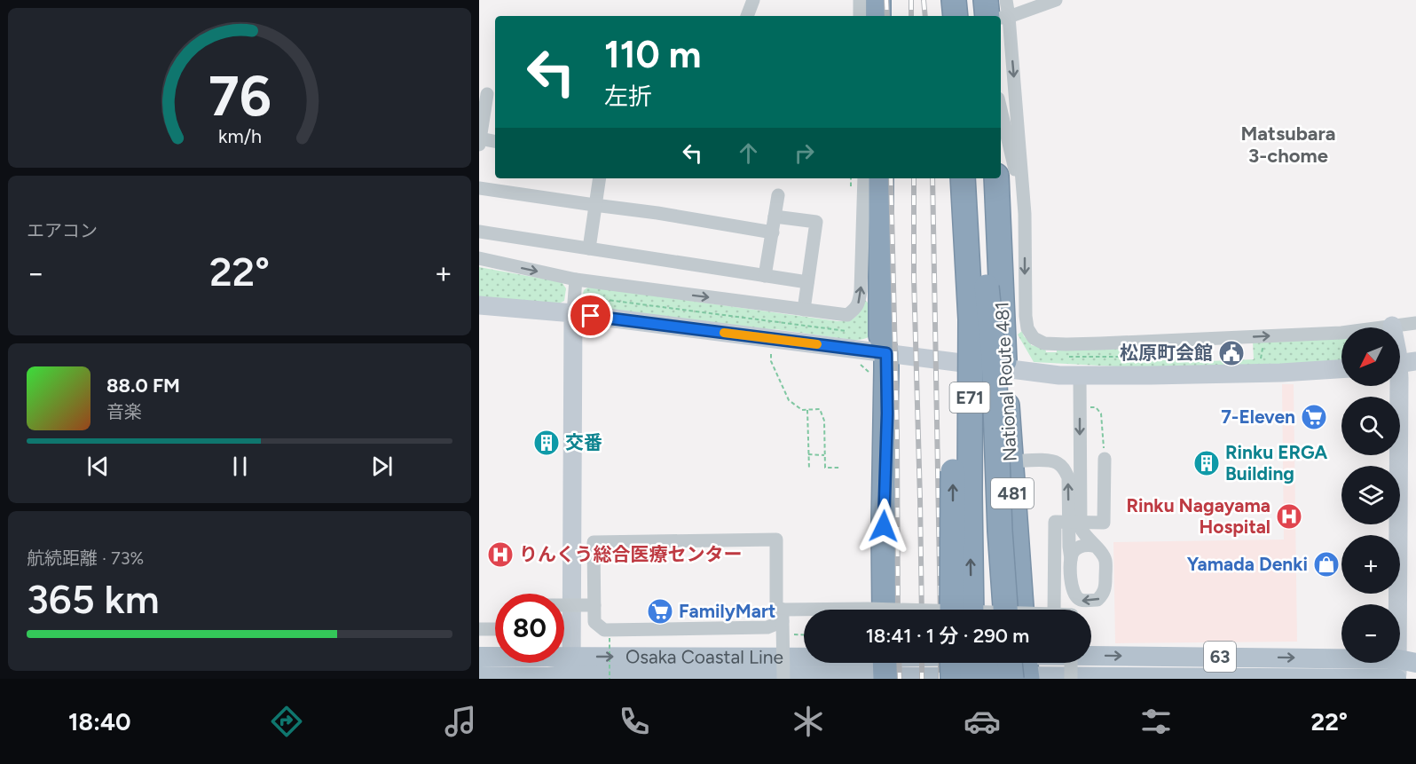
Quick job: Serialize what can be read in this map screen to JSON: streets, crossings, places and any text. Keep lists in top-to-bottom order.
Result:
{
  "streets": {
    "highway": ["National Route 481", "E71", "481"],
    "main road": ["63", "Osaka Coastal Line"]
  },
  "crossings": [
    ["63", "Osaka Coastal Line"]
  ],
  "districts": ["Matsubara 3-chome"],
  "places": {
    "public building": ["松原町会館"],
    "supermarket": ["7-Eleven", "FamilyMart"],
    "building": ["交番", "Rinku ERGA Building"],
    "hospital": ["Rinku Nagayama Hospital", "りんくう総合医療センター"],
    "shop": ["Yamada Denki"]
  },
  "north": "bottom left",
  "page": {
    "turn": ["110 m", "左折"],
    "tile": [
      "エアコン",
      ["航続距離 · 73%", "365 km"]
    ],
    "heat": ["−", "22°", "+"],
    "map_buttons": ["+", "−"],
    "song": ["88.0 FM", "音楽"],
    "limit": "80",
    "trip": "18:41 · 1 分 · 290 m",
    "tabs": ["18:40", "22°"],
    "gauge": ["76", "km/h"]
  }
}
